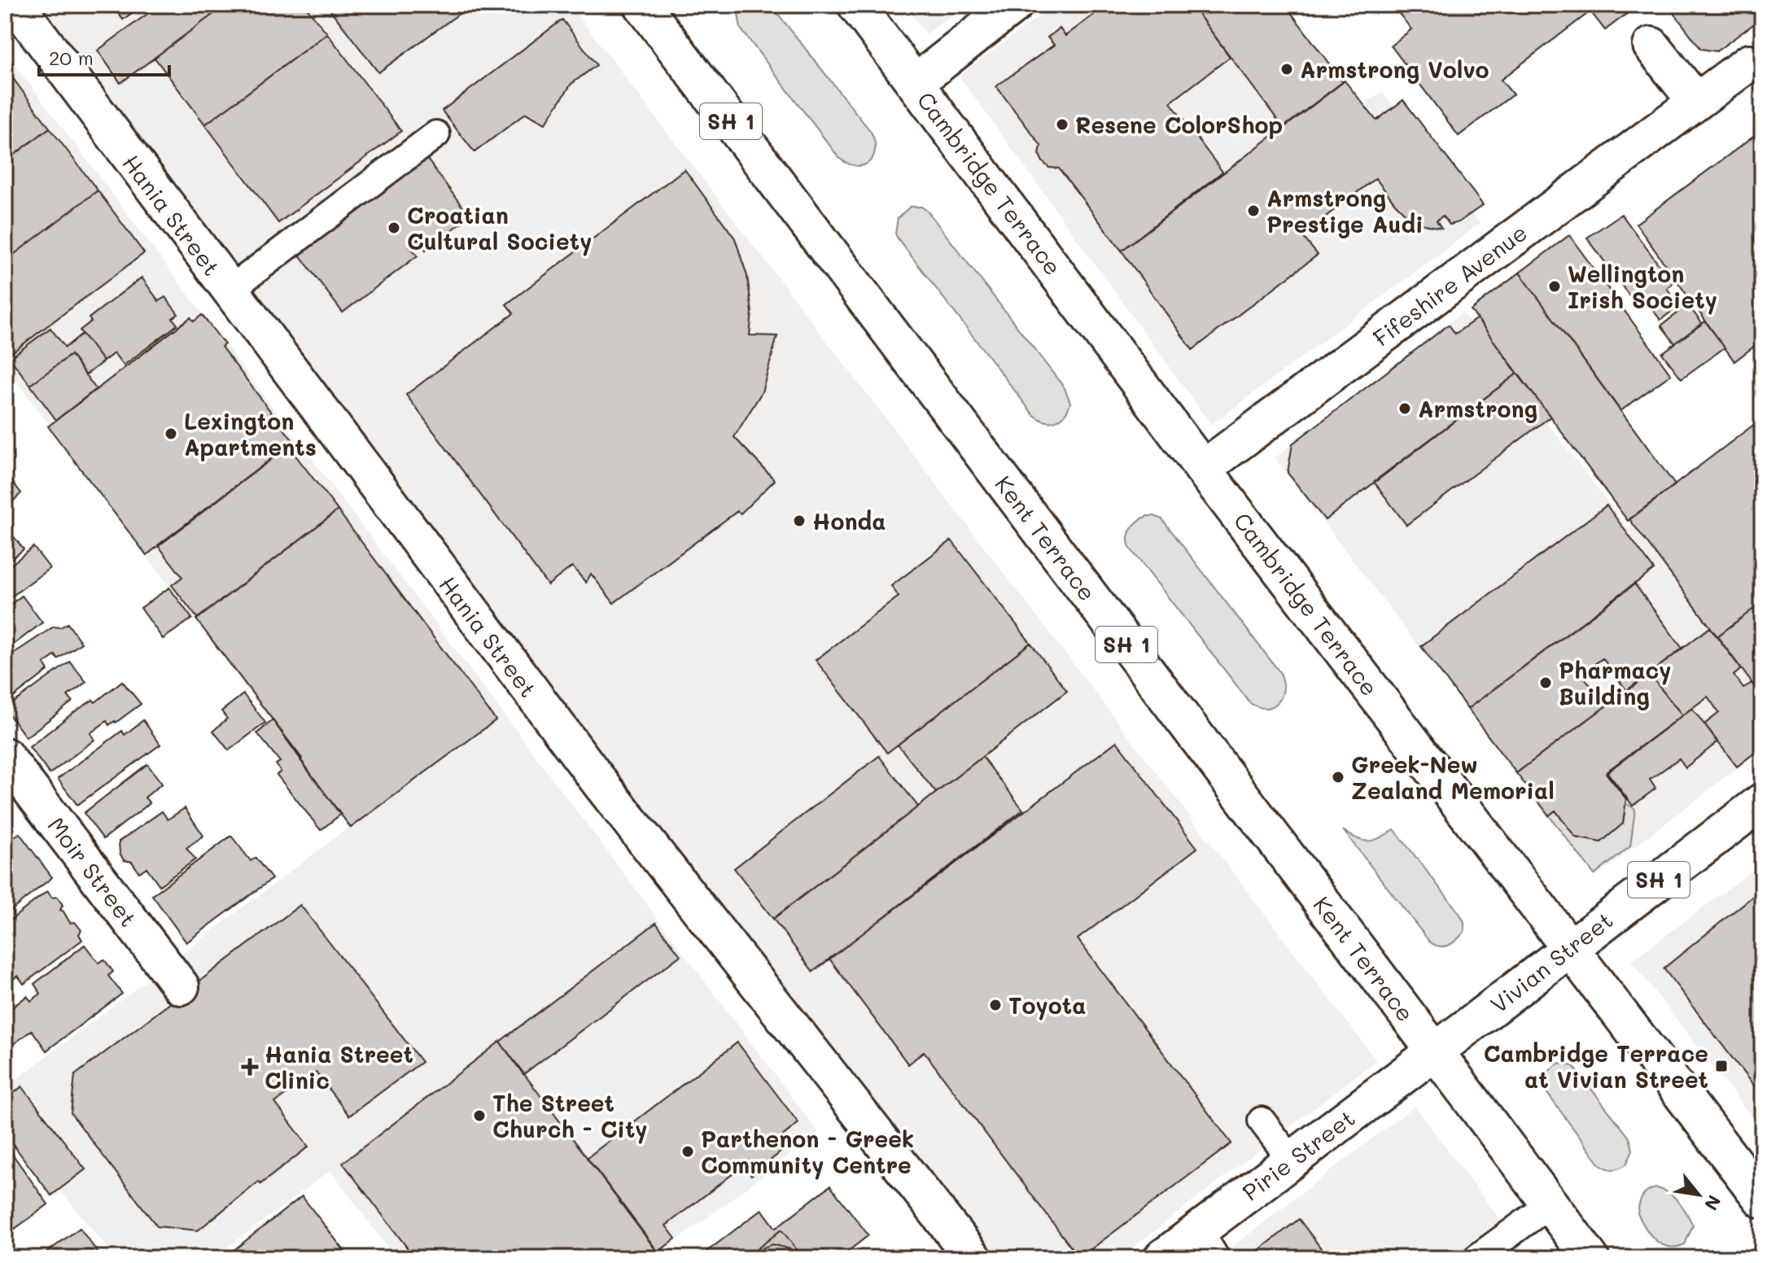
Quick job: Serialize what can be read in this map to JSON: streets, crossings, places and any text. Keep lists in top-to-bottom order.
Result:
{
  "streets": {
    "main road": [
      "SH 1",
      "Cambridge Terrace",
      "Hania Street",
      "Fifeshire Avenue",
      "Kent Terrace",
      "Moir Street",
      "Vivian Street",
      "Pirie Street"
    ]
  },
  "crossings": [
    ["Cambridge Terrace", "Fifeshire Avenue"],
    ["Cambridge Terrace", "Vivian Street"],
    ["Kent Terrace", "Vivian Street"],
    ["Kent Terrace", "Pirie Street"],
    ["Vivian Street", "Pirie Street"]
  ],
  "places": {
    "other": [
      "Armstrong Volvo",
      "Resene ColorShop",
      "Armstrong Prestige Audi",
      "Croatian Cultural Society",
      "Wellington Irish Society",
      "Armstrong",
      "Lexington Apartments",
      "Honda",
      "Pharmacy Building",
      "Greek-New Zealand Memorial",
      "Toyota",
      "The Street Church - City",
      "Parthenon - Greek Community Centre"
    ],
    "transit": ["Cambridge Terrace at Vivian Street"],
    "health": ["Hania Street Clinic"]
  },
  "scale_bar": "20 m",
  "north": "bottom right"
}
